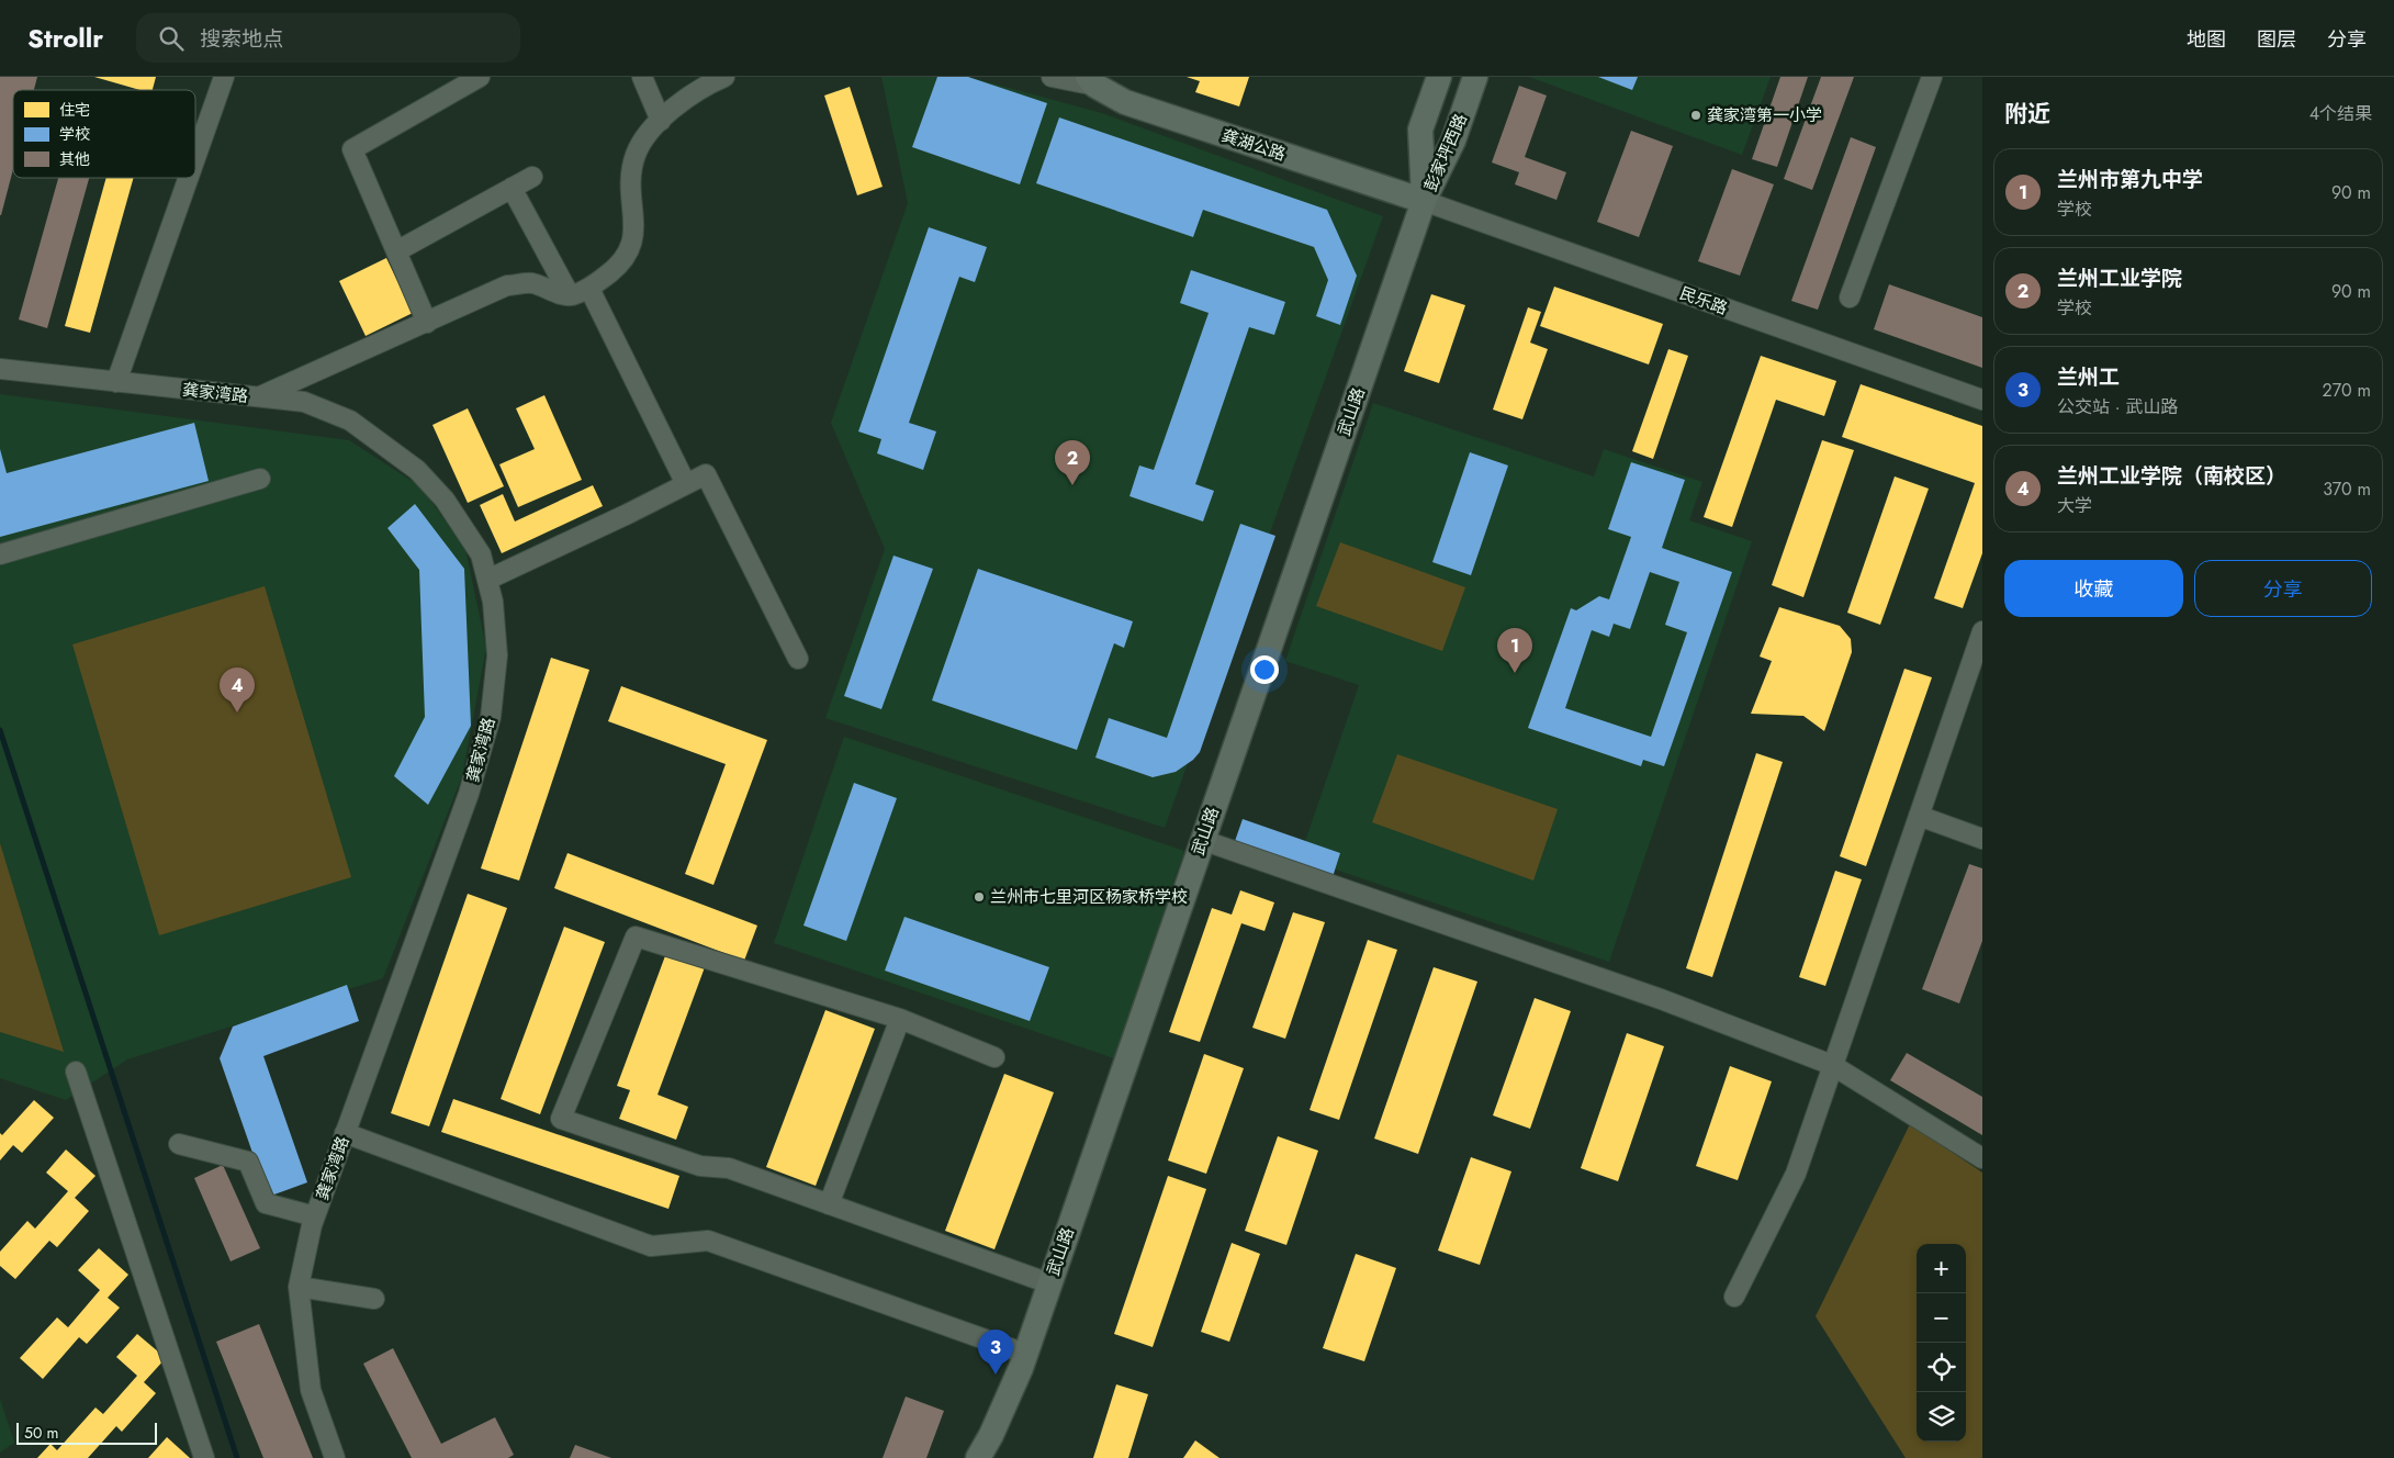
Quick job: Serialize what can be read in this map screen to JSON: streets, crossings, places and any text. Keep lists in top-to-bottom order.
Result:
{
  "streets": {
    "main road": ["龚湖公路", "彭家坪西路", "武山路"],
    "street": ["民乐路", "龚家湾路"]
  },
  "crossings": [
    ["龚湖公路", "彭家坪西路"],
    ["龚湖公路", "民乐路"],
    ["龚湖公路", "武山路"],
    ["彭家坪西路", "民乐路"],
    ["彭家坪西路", "武山路"],
    ["民乐路", "武山路"]
  ],
  "places": ["龚家湾第一小学", "兰州市七里河区杨家桥学校"],
  "legend": ["住宅", "学校", "其他"],
  "scale_bar": "50 m",
  "page": {
    "header": "Strollr",
    "search": "搜索地点",
    "nav": ["地图", "图层", "分享"],
    "heading": ["附近", "4个结果"],
    "list": [
      {
        "mark": "1",
        "name": "兰州市第九中学",
        "note": "学校",
        "value": "90 m"
      },
      {
        "mark": "2",
        "name": "兰州工业学院",
        "note": "学校",
        "value": "90 m"
      },
      {
        "mark": "3",
        "name": "兰州工",
        "note": "公交站 · 武山路",
        "value": "270 m"
      },
      {
        "mark": "4",
        "name": "兰州工业学院（南校区）",
        "note": "大学",
        "value": "370 m"
      }
    ],
    "pins": [
      "2",
      "1",
      "4",
      "3"
    ],
    "buttons": ["收藏", "分享"],
    "map_buttons": ["+", "−"],
    "scale": "50 m"
  }
}
